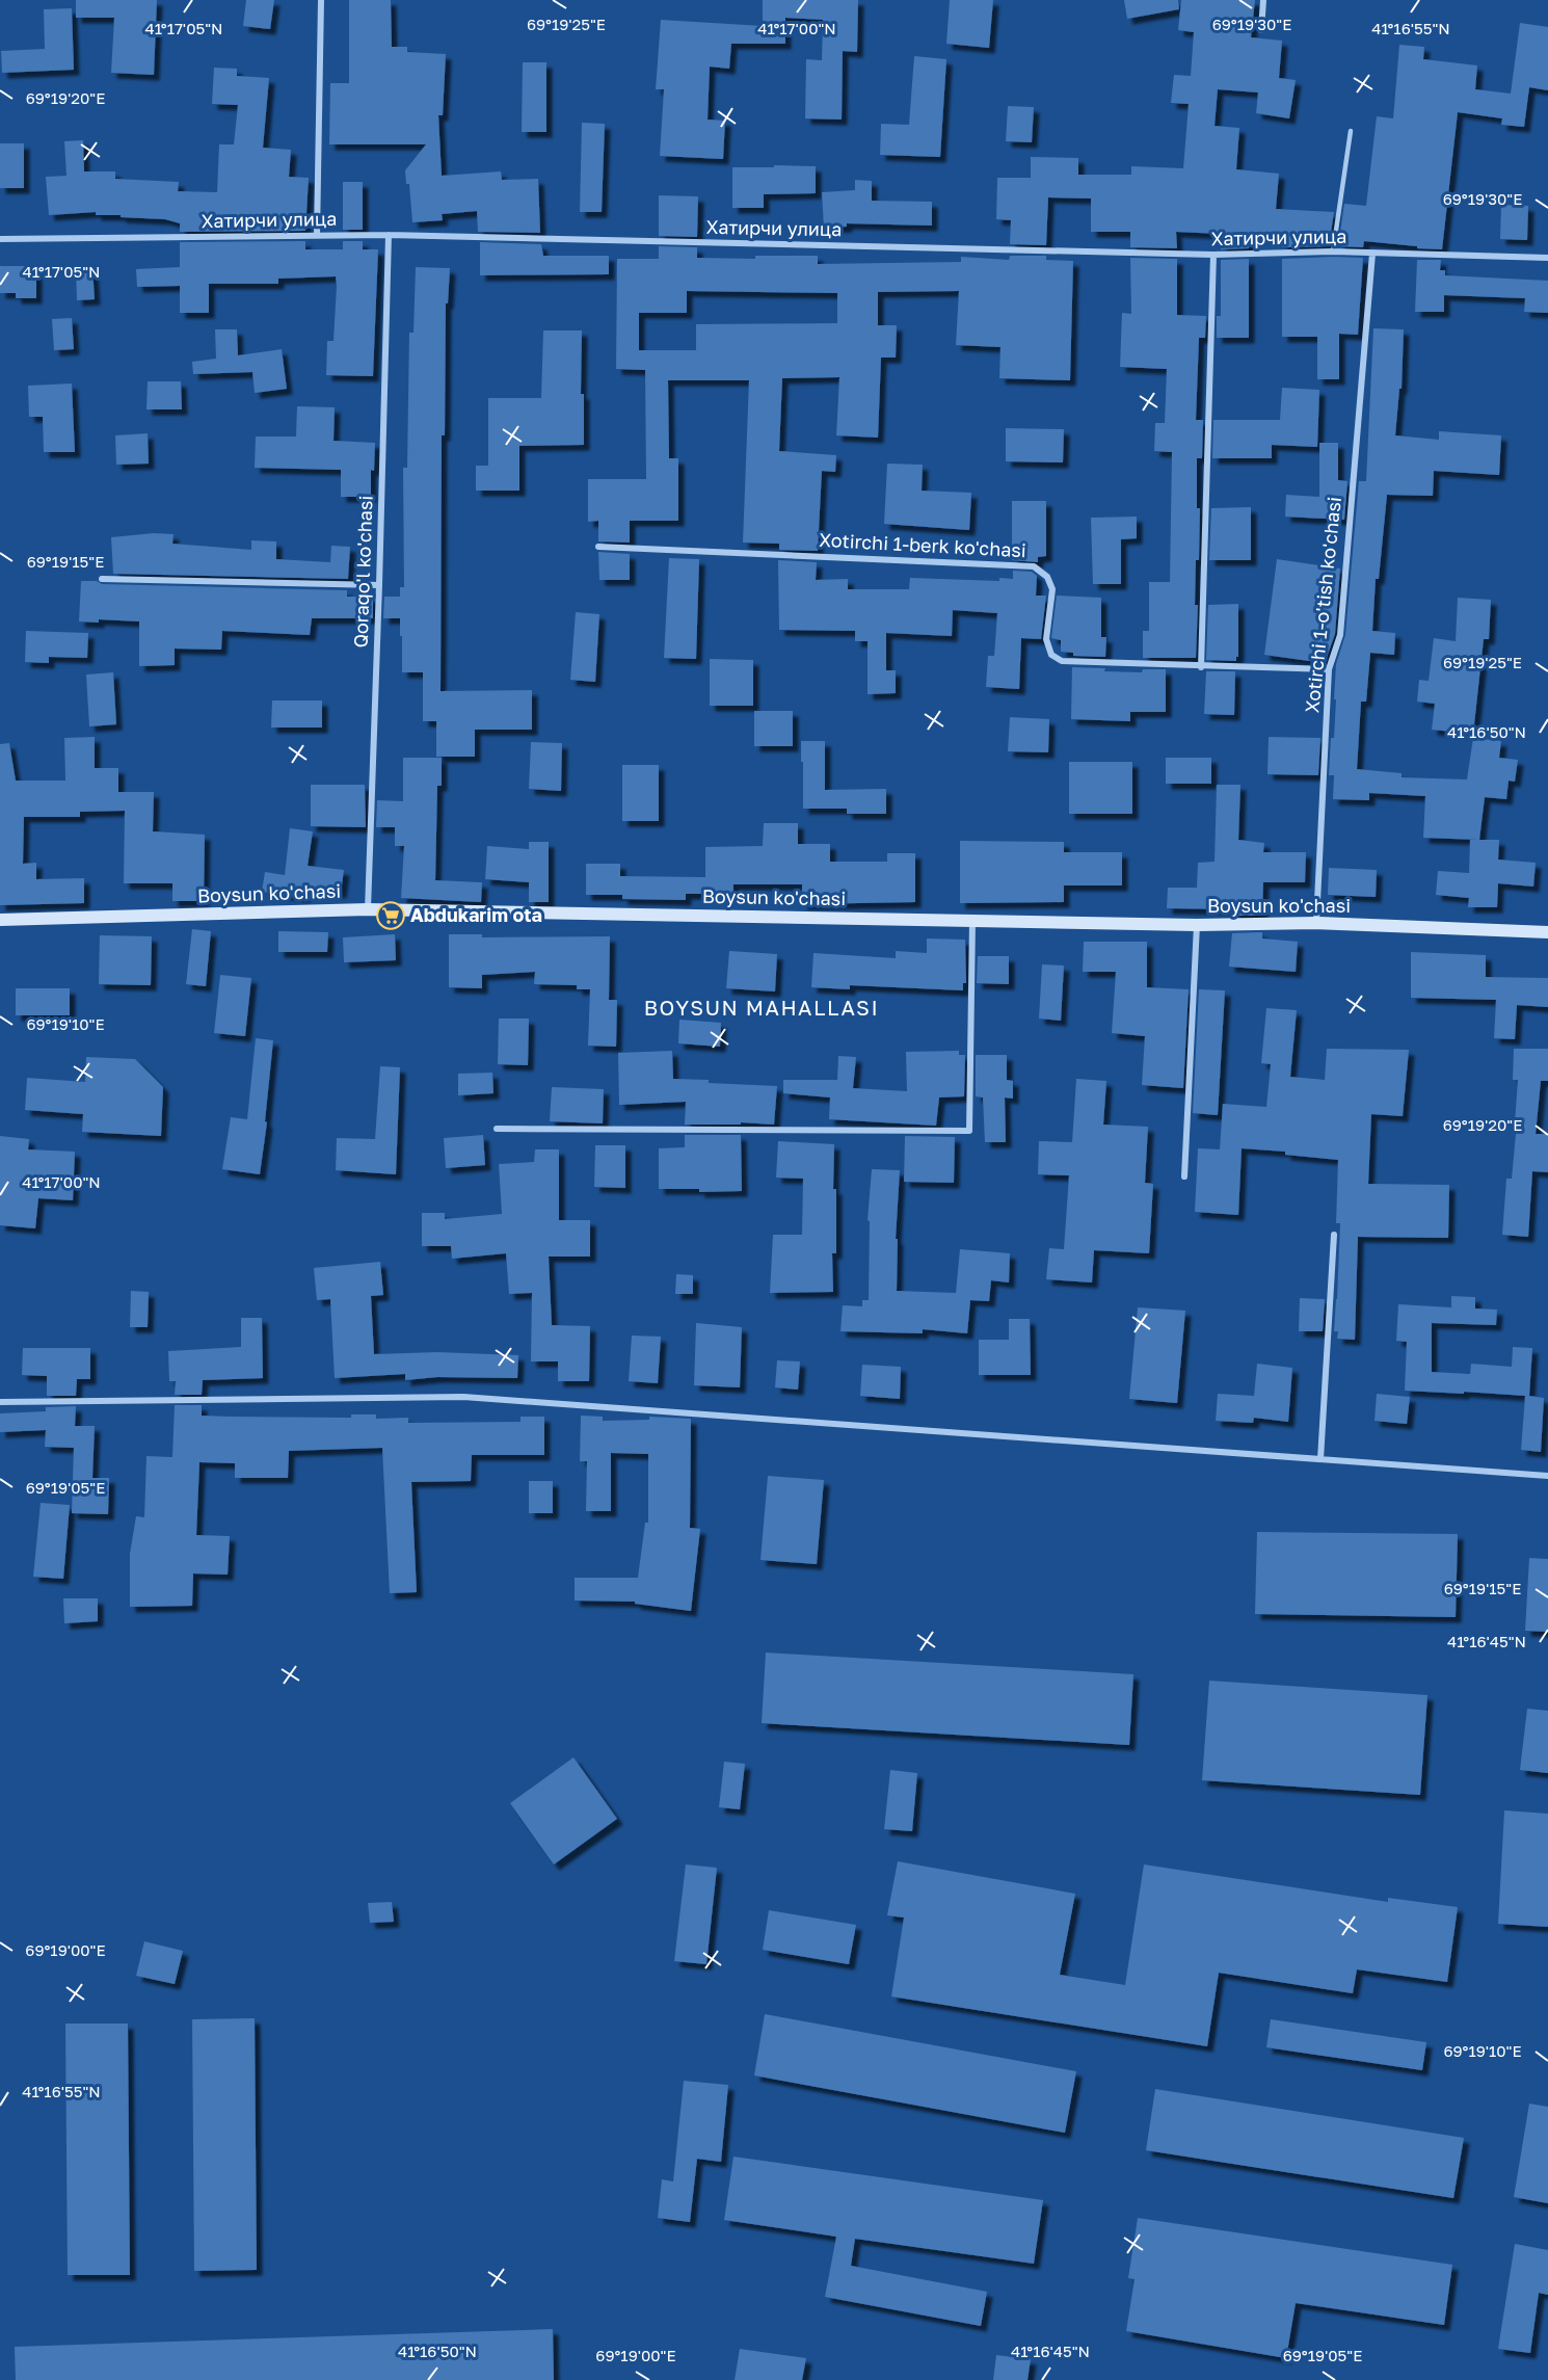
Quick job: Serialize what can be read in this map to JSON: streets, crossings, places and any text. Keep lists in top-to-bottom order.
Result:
{
  "streets": {
    "street": [
      "Хатирчи улица",
      "Xotirchi 1-berk ko'chasi",
      "Qoraqo'l ko'chasi",
      "Xotirchi 1-o'tish ko'chasi",
      "Boysun ko'chasi"
    ]
  },
  "crossings": [
    ["Хатирчи улица", "Qoraqo'l ko'chasi"],
    ["Хатирчи улица", "Xotirchi 1-o'tish ko'chasi"],
    ["Xotirchi 1-berk ko'chasi", "Xotirchi 1-o'tish ko'chasi"],
    ["Qoraqo'l ko'chasi", "Boysun ko'chasi"],
    ["Xotirchi 1-o'tish ko'chasi", "Boysun ko'chasi"]
  ],
  "districts": ["BOYSUN MAHALLASI"],
  "places": {
    "supermarket": ["Abdukarim ota"]
  },
  "coordinates": [
    "69°19'25\"E",
    "69°19'30\"E",
    "41°17'05\"N",
    "41°17'00\"N",
    "41°16'55\"N",
    "69°19'20\"E",
    "69°19'15\"E",
    "41°16'50\"N",
    "69°19'10\"E",
    "69°19'05\"E",
    "41°16'45\"N",
    "69°19'00\"E"
  ]
}
